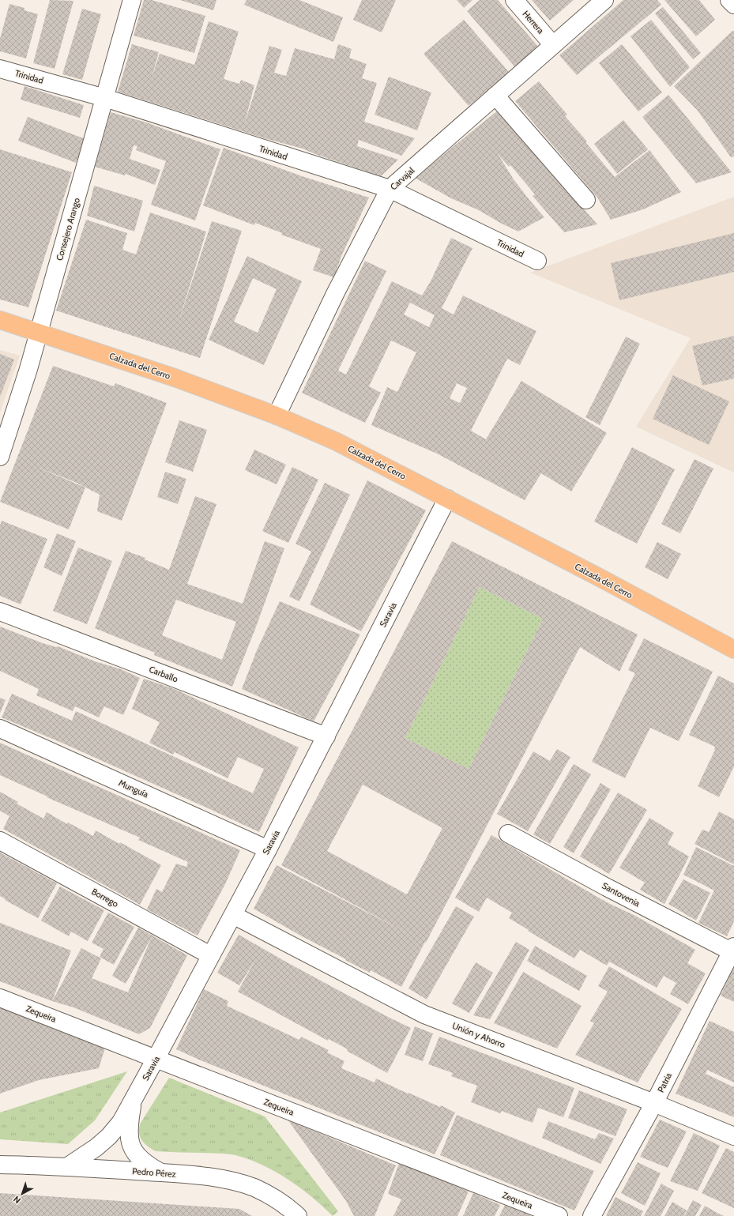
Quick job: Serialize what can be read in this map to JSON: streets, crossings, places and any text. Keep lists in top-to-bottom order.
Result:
{
  "streets": {
    "main road": ["Calzada del Cerro"],
    "street": [
      "Herrera",
      "Trinidad",
      "Carvajal",
      "Consejero Arango",
      "Saravia",
      "Carballo",
      "Munguía",
      "Santovenia",
      "Borrego",
      "Zequeira",
      "Unión y Ahorro",
      "Patria",
      "Pedro Pérez"
    ]
  },
  "crossings": [
    ["Herrera", "Carvajal"],
    ["Trinidad", "Carvajal"],
    ["Trinidad", "Consejero Arango"],
    ["Carvajal", "Calzada del Cerro"],
    ["Consejero Arango", "Calzada del Cerro"],
    ["Calzada del Cerro", "Saravia"],
    ["Saravia", "Carballo"],
    ["Saravia", "Munguía"],
    ["Saravia", "Borrego"],
    ["Saravia", "Zequeira"],
    ["Saravia", "Unión y Ahorro"],
    ["Saravia", "Pedro Pérez"],
    ["Santovenia", "Patria"],
    ["Unión y Ahorro", "Patria"]
  ],
  "north": "bottom left"
}
